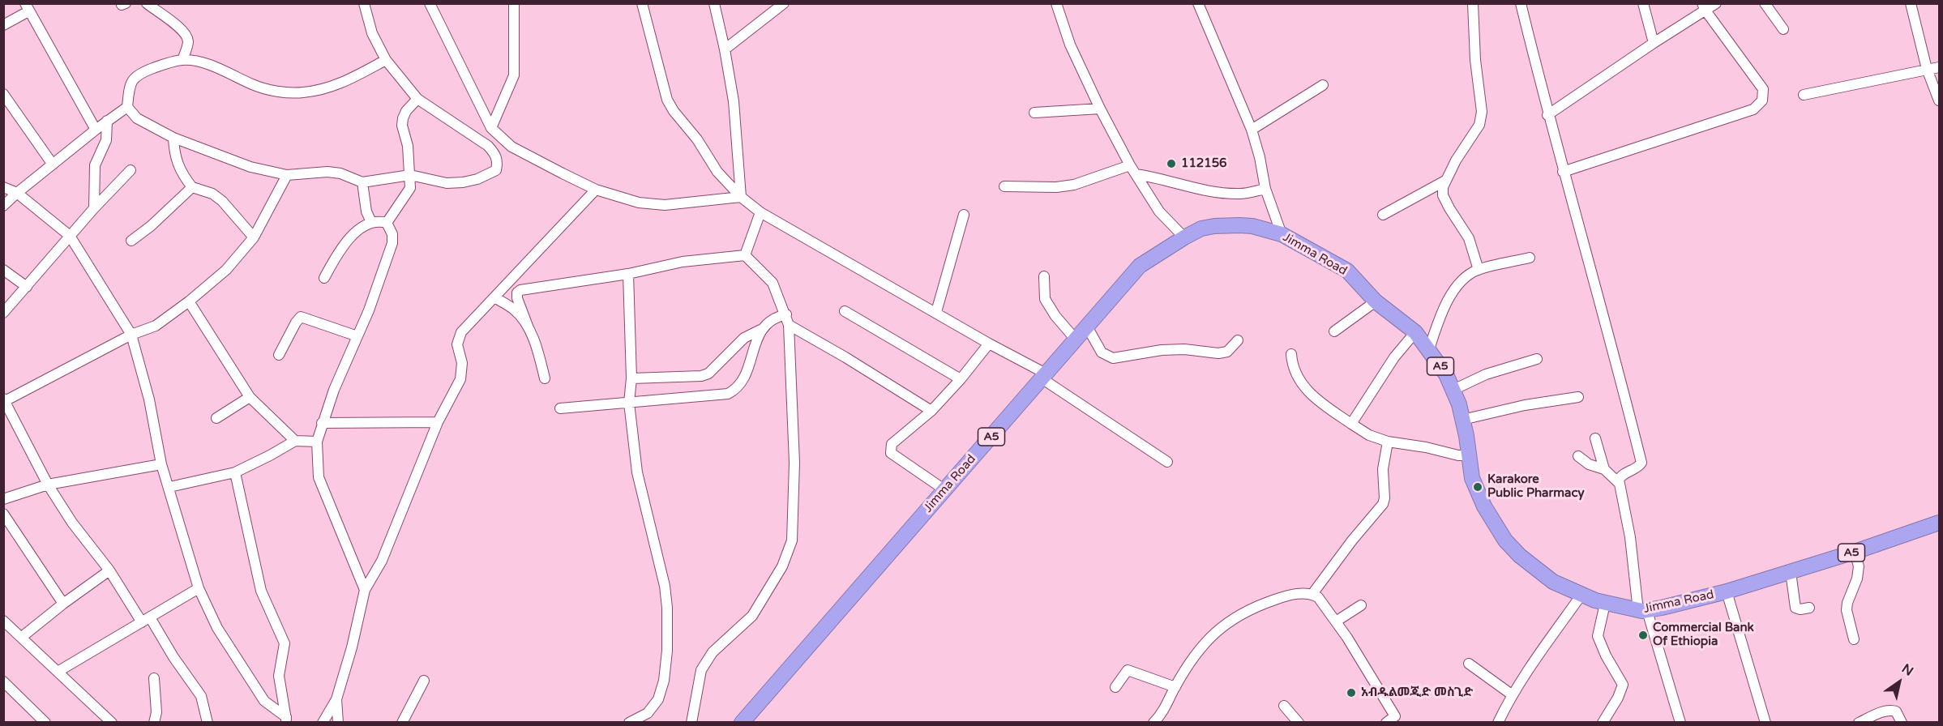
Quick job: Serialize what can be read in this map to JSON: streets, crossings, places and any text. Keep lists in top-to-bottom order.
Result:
{
  "streets": {
    "highway": ["Jimma Road", "A5"]
  },
  "places": [
    "112156",
    "Karakore Public Pharmacy",
    "Commercial Bank Of Ethiopia",
    "አብዱልመጂድ መስጊድ"
  ],
  "north": "top right"
}
